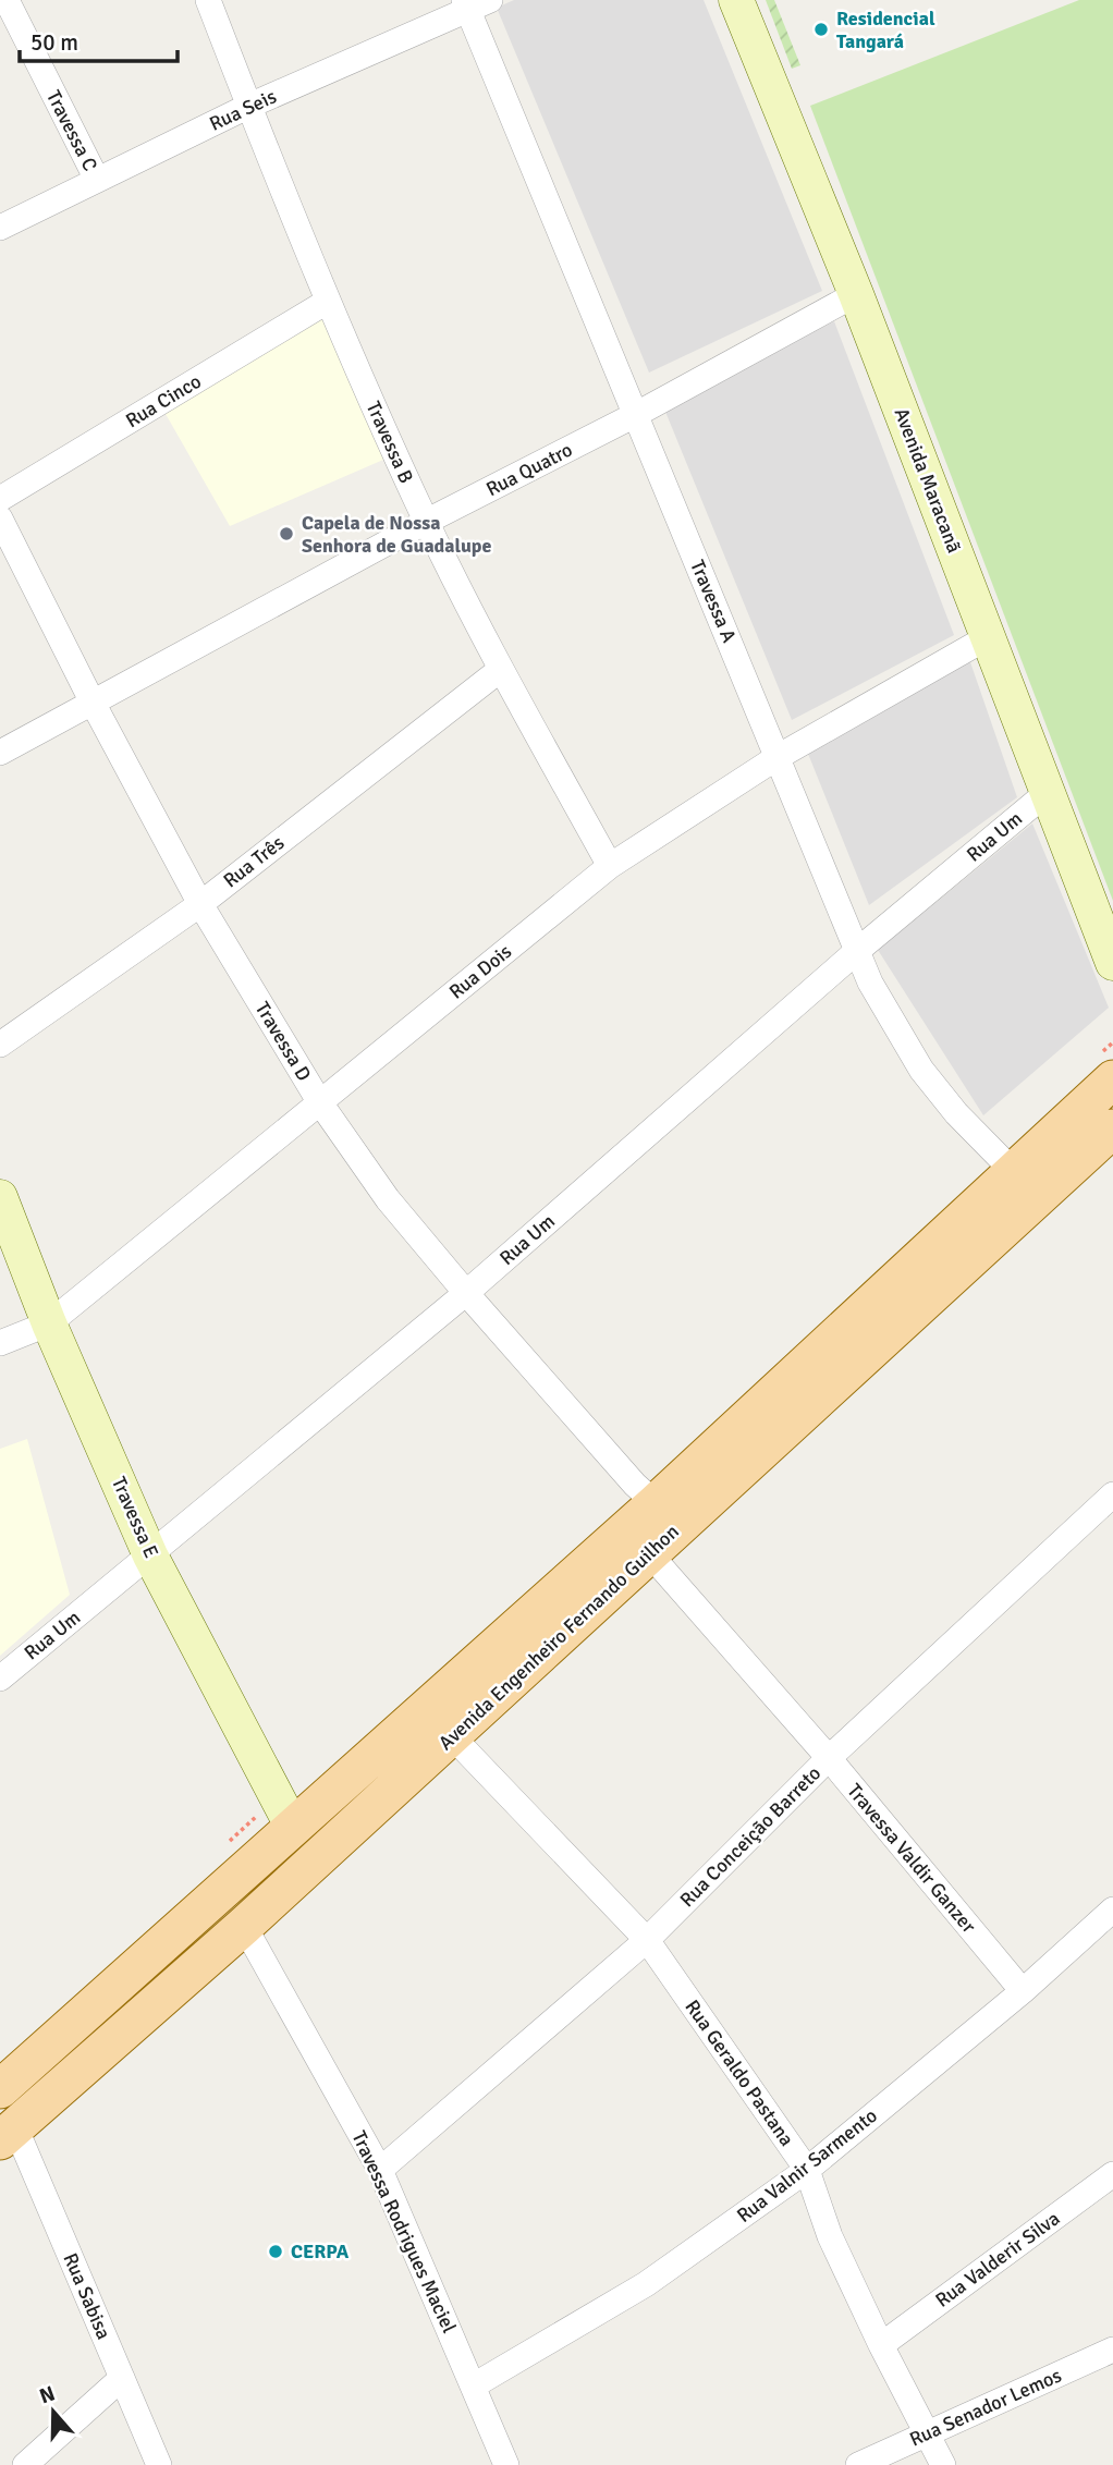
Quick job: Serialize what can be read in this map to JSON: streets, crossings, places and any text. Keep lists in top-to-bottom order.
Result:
{
  "streets": {
    "main road": ["Avenida Engenheiro Fernando Guilhon"],
    "street": [
      "Rua Seis",
      "Travessa C",
      "Rua Cinco",
      "Travessa B",
      "Rua Quatro",
      "Avenida Maracanã",
      "Travessa A",
      "Rua Um",
      "Rua Três",
      "Rua Dois",
      "Travessa D",
      "Travessa E",
      "Rua Conceição Barreto",
      "Travessa Valdir Ganzer",
      "Rua Geraldo Pastana",
      "Rua Valnir Sarmento",
      "Travessa Rodrigues Maciel",
      "Rua Valderir Silva",
      "Rua Sabisa",
      "Rua Senador Lemos"
    ]
  },
  "crossings": [
    ["Rua Seis", "Travessa C"],
    ["Rua Seis", "Travessa B"],
    ["Rua Seis", "Travessa A"],
    ["Rua Cinco", "Travessa B"],
    ["Travessa B", "Rua Quatro"],
    ["Travessa B", "Rua Três"],
    ["Travessa B", "Rua Dois"],
    ["Rua Quatro", "Avenida Maracanã"],
    ["Rua Quatro", "Travessa A"],
    ["Rua Quatro", "Travessa D"],
    ["Avenida Maracanã", "Rua Um"],
    ["Avenida Maracanã", "Rua Dois"],
    ["Travessa A", "Rua Um"],
    ["Travessa A", "Rua Dois"],
    ["Travessa A", "Avenida Engenheiro Fernando Guilhon"],
    ["Rua Um", "Travessa D"],
    ["Rua Um", "Travessa E"],
    ["Rua Três", "Travessa D"],
    ["Rua Dois", "Travessa D"],
    ["Rua Dois", "Travessa E"],
    ["Travessa D", "Avenida Engenheiro Fernando Guilhon"],
    ["Travessa E", "Avenida Engenheiro Fernando Guilhon"],
    ["Avenida Engenheiro Fernando Guilhon", "Travessa Valdir Ganzer"],
    ["Avenida Engenheiro Fernando Guilhon", "Rua Geraldo Pastana"],
    ["Avenida Engenheiro Fernando Guilhon", "Travessa Rodrigues Maciel"],
    ["Avenida Engenheiro Fernando Guilhon", "Rua Sabisa"],
    ["Rua Conceição Barreto", "Travessa Valdir Ganzer"],
    ["Rua Conceição Barreto", "Rua Geraldo Pastana"],
    ["Rua Conceição Barreto", "Travessa Rodrigues Maciel"],
    ["Travessa Valdir Ganzer", "Rua Valnir Sarmento"],
    ["Rua Geraldo Pastana", "Rua Valnir Sarmento"],
    ["Rua Geraldo Pastana", "Rua Valderir Silva"],
    ["Rua Geraldo Pastana", "Rua Senador Lemos"],
    ["Rua Valnir Sarmento", "Travessa Rodrigues Maciel"]
  ],
  "places": ["Residencial Tangará", "Capela de Nossa Senhora de Guadalupe", "CERPA"],
  "scale_bar": "50 m",
  "north": "top"
}
